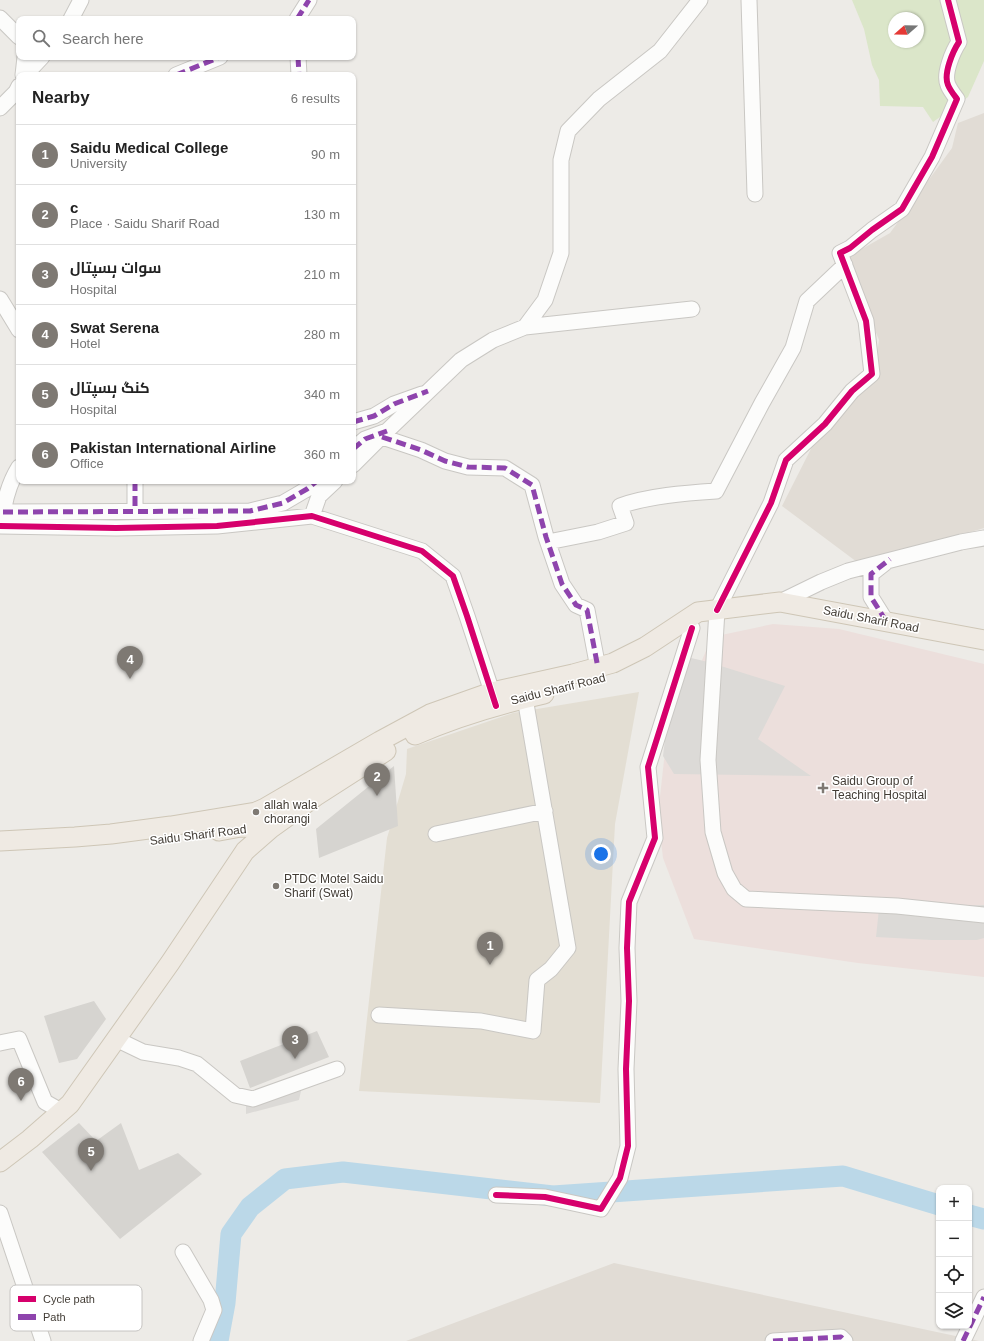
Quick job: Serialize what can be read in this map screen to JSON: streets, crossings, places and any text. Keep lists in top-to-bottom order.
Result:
{
  "streets": {
    "main road": ["Saidu Sharif Road"]
  },
  "places": {
    "health": ["Saidu Group of Teaching Hospital"],
    "other": ["allah wala chorangi", "PTDC Motel Saidu Sharif (Swat)"]
  },
  "legend": ["Cycle path", "Path"],
  "north": "left",
  "page": {
    "search": "Search here",
    "heading": ["Nearby", "6 results"],
    "list": [
      {
        "mark": "1",
        "name": "Saidu Medical College",
        "note": "University",
        "value": "90 m"
      },
      {
        "mark": "2",
        "name": "c",
        "note": "Place · Saidu Sharif Road",
        "value": "130 m"
      },
      {
        "mark": "3",
        "name": "سوات ہسپتال",
        "note": "Hospital",
        "value": "210 m"
      },
      {
        "mark": "4",
        "name": "Swat Serena",
        "note": "Hotel",
        "value": "280 m"
      },
      {
        "mark": "5",
        "name": "کنگ ہسپتال",
        "note": "Hospital",
        "value": "340 m"
      },
      {
        "mark": "6",
        "name": "Pakistan International Airline",
        "note": "Office",
        "value": "360 m"
      }
    ],
    "pins": [
      "4",
      "2",
      "1",
      "3",
      "6",
      "5"
    ],
    "map_buttons": ["+", "−"]
  }
}
